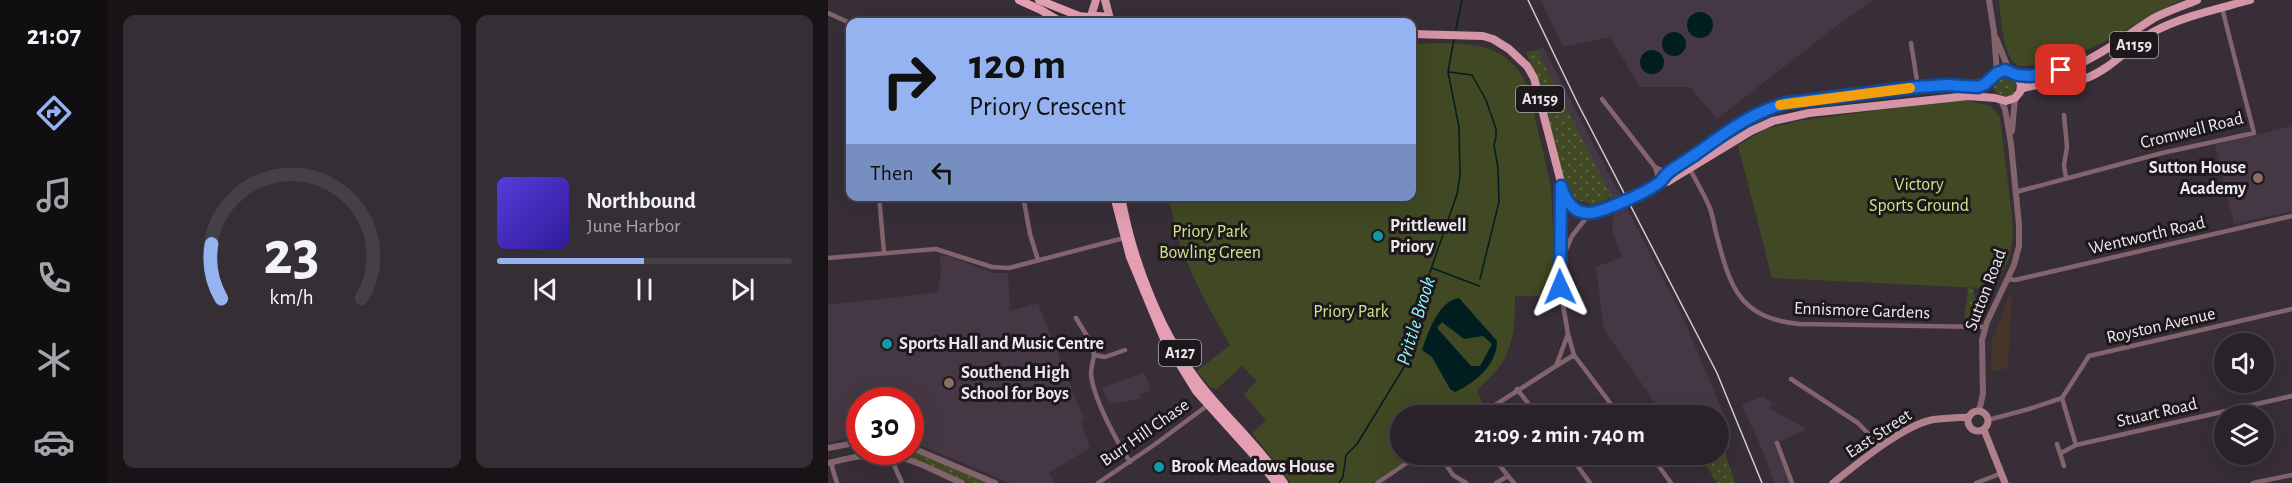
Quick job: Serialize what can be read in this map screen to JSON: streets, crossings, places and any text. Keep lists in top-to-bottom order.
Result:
{
  "streets": {
    "highway": ["A127"],
    "main road": ["A1159", "East Street"],
    "street": [
      "Cromwell Road",
      "Wentworth Road",
      "Sutton Road",
      "Ennismore Gardens",
      "Royston Avenue",
      "Stuart Road",
      "Burr Hill Chase"
    ]
  },
  "crossings": [
    ["A1159", "Cromwell Road"],
    ["A1159", "Sutton Road"],
    ["Cromwell Road", "Sutton Road"],
    ["Wentworth Road", "Sutton Road"],
    ["Sutton Road", "Ennismore Gardens"],
    ["Sutton Road", "East Street"],
    ["A127", "Burr Hill Chase"]
  ],
  "water": ["Prittle Brook"],
  "parks": ["Victory Sports Ground", "Priory Park Bowling Green", "Priory Park"],
  "places": [
    "Sutton House Academy",
    "Prittlewell Priory",
    "Sports Hall and Music Centre",
    "Southend High School for Boys",
    "Brook Meadows House"
  ],
  "page": {
    "tabs": "21:07",
    "turn": ["120 m", "Priory Crescent"],
    "then": "Then",
    "song": ["Northbound", "June Harbor"],
    "limit": "30",
    "trip": "21:09 · 2 min · 740 m",
    "gauge": ["23", "km/h"]
  }
}
